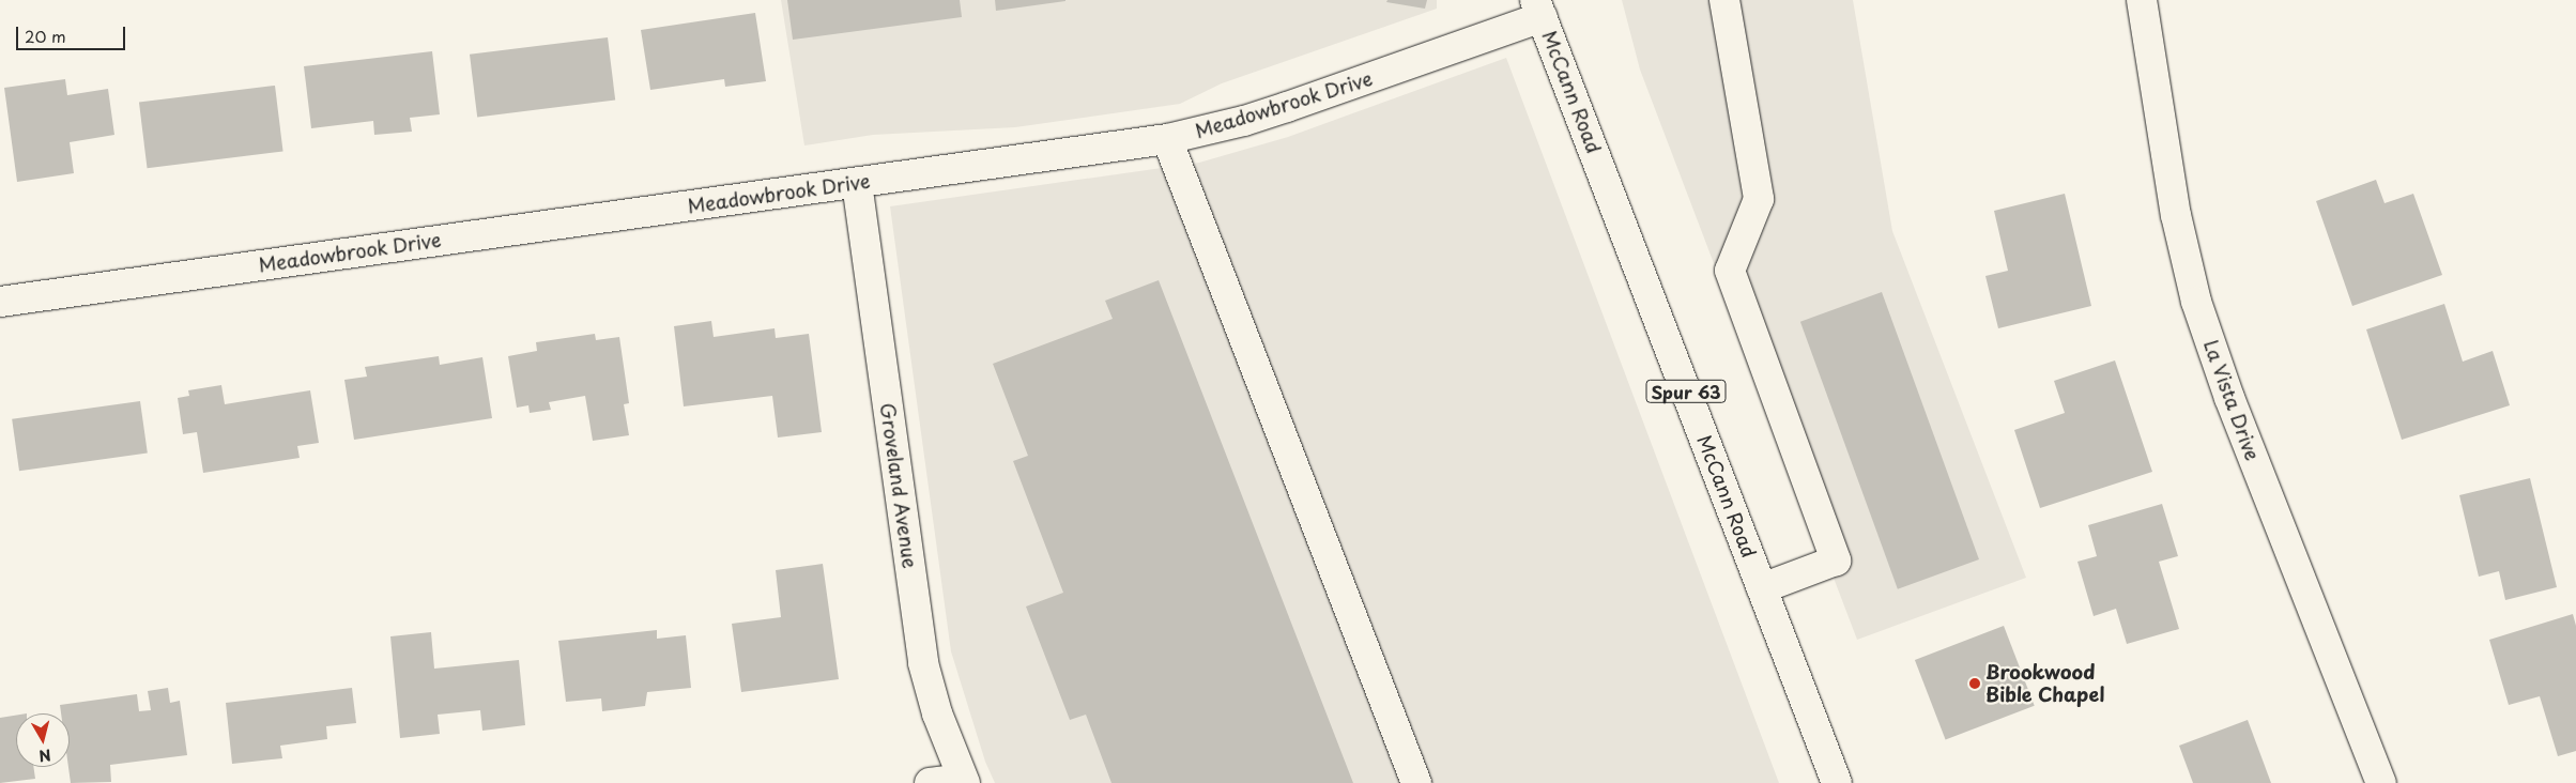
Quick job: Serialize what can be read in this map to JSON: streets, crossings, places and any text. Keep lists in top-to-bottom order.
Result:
{
  "streets": {
    "street": [
      "McCann Road",
      "Meadowbrook Drive",
      "Spur 63",
      "La Vista Drive",
      "Groveland Avenue"
    ]
  },
  "crossings": [
    ["McCann Road", "Meadowbrook Drive"],
    ["Meadowbrook Drive", "Groveland Avenue"]
  ],
  "places": ["Brookwood Bible Chapel"],
  "scale_bar": "20 m",
  "north": "bottom"
}
